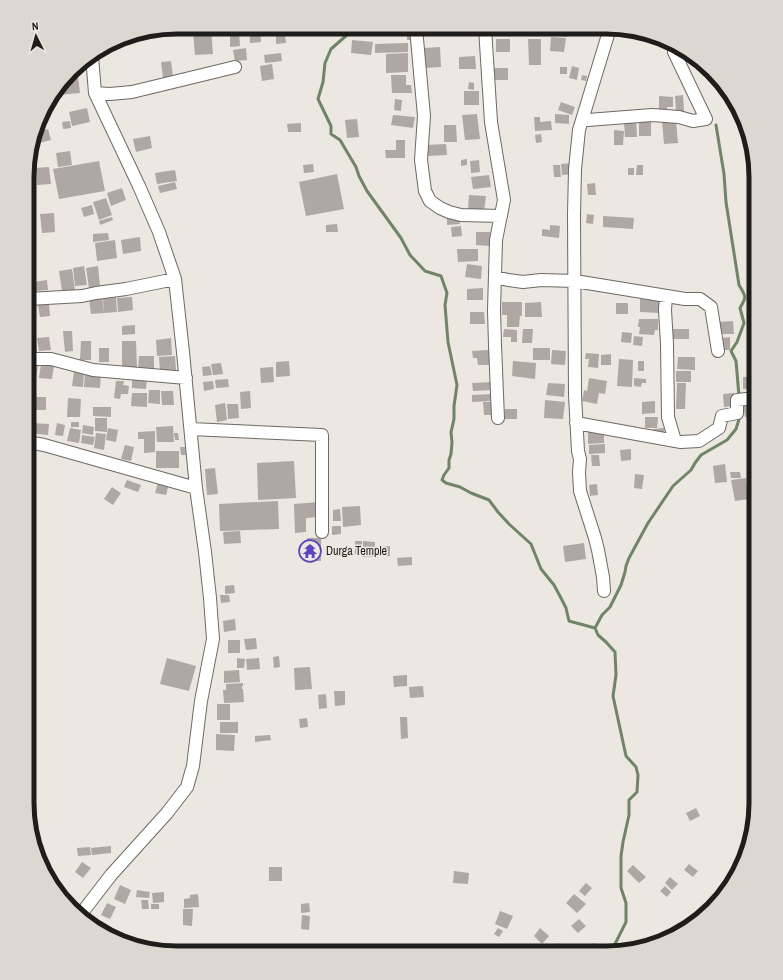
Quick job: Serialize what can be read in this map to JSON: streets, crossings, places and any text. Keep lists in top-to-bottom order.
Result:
{
  "places": {
    "temple": ["Durga Temple"]
  },
  "north": "top"
}
